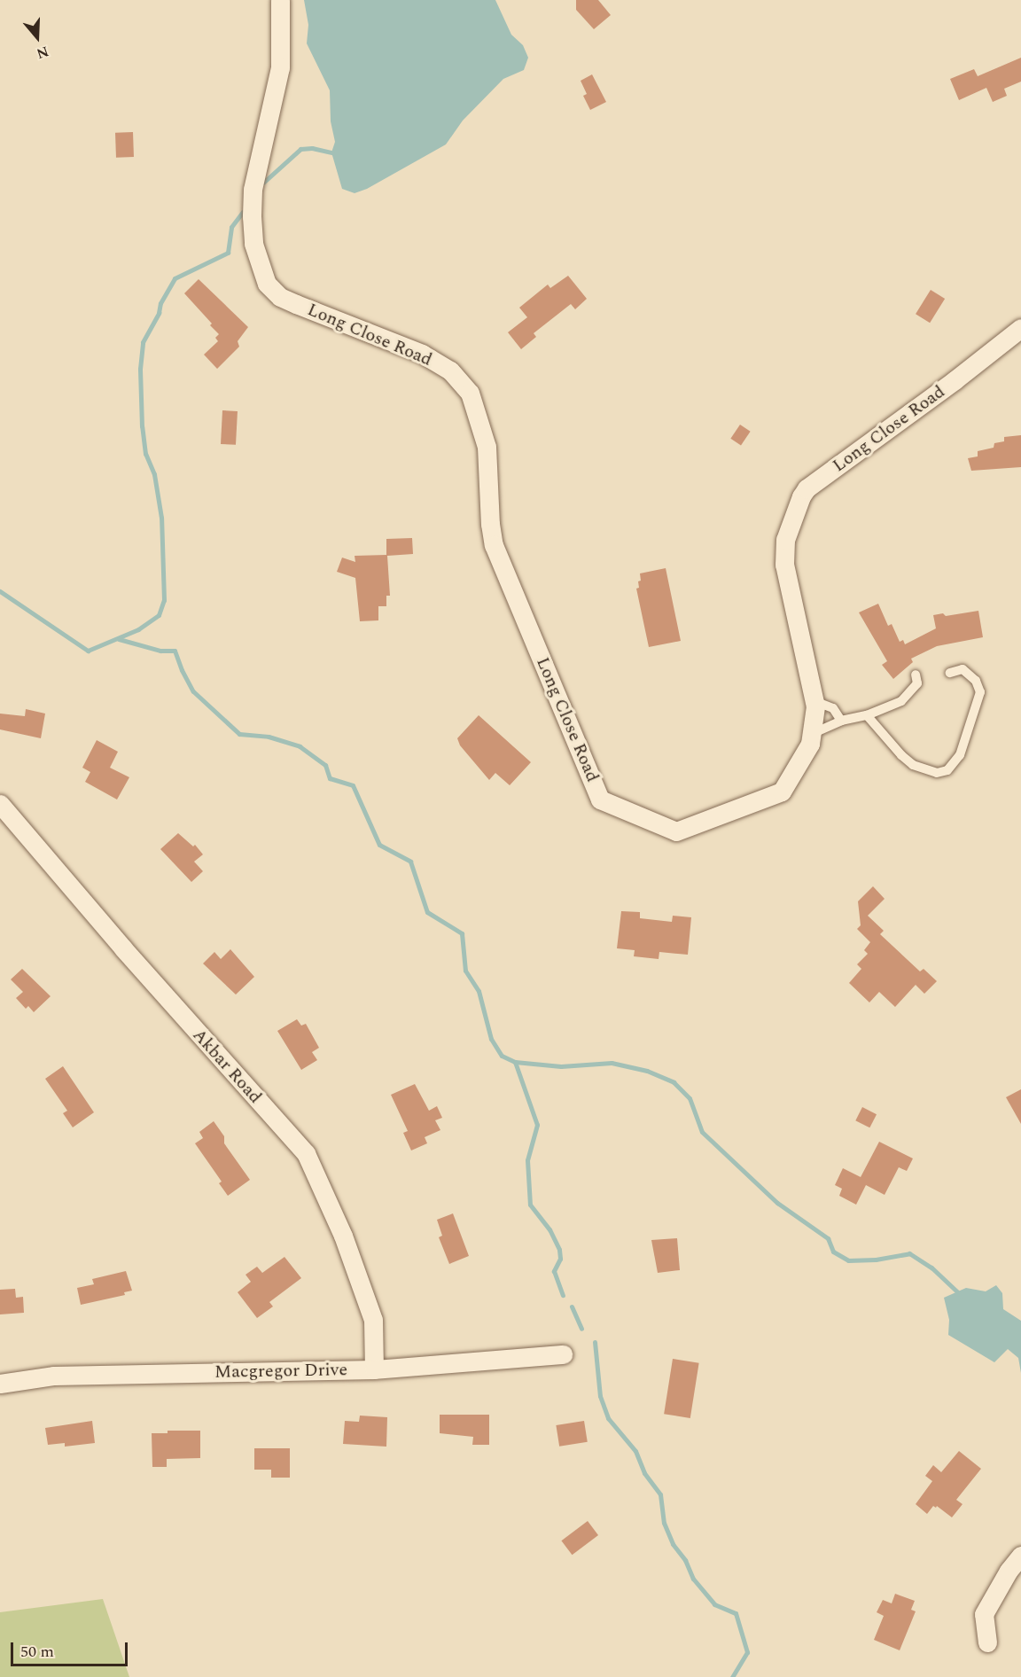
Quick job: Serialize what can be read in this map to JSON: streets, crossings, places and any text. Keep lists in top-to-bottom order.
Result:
{
  "streets": {
    "street": ["Long Close Road", "Akbar Road", "Macgregor Drive"]
  },
  "crossings": [
    ["Akbar Road", "Macgregor Drive"]
  ],
  "scale_bar": "50 m",
  "north": "bottom"
}
